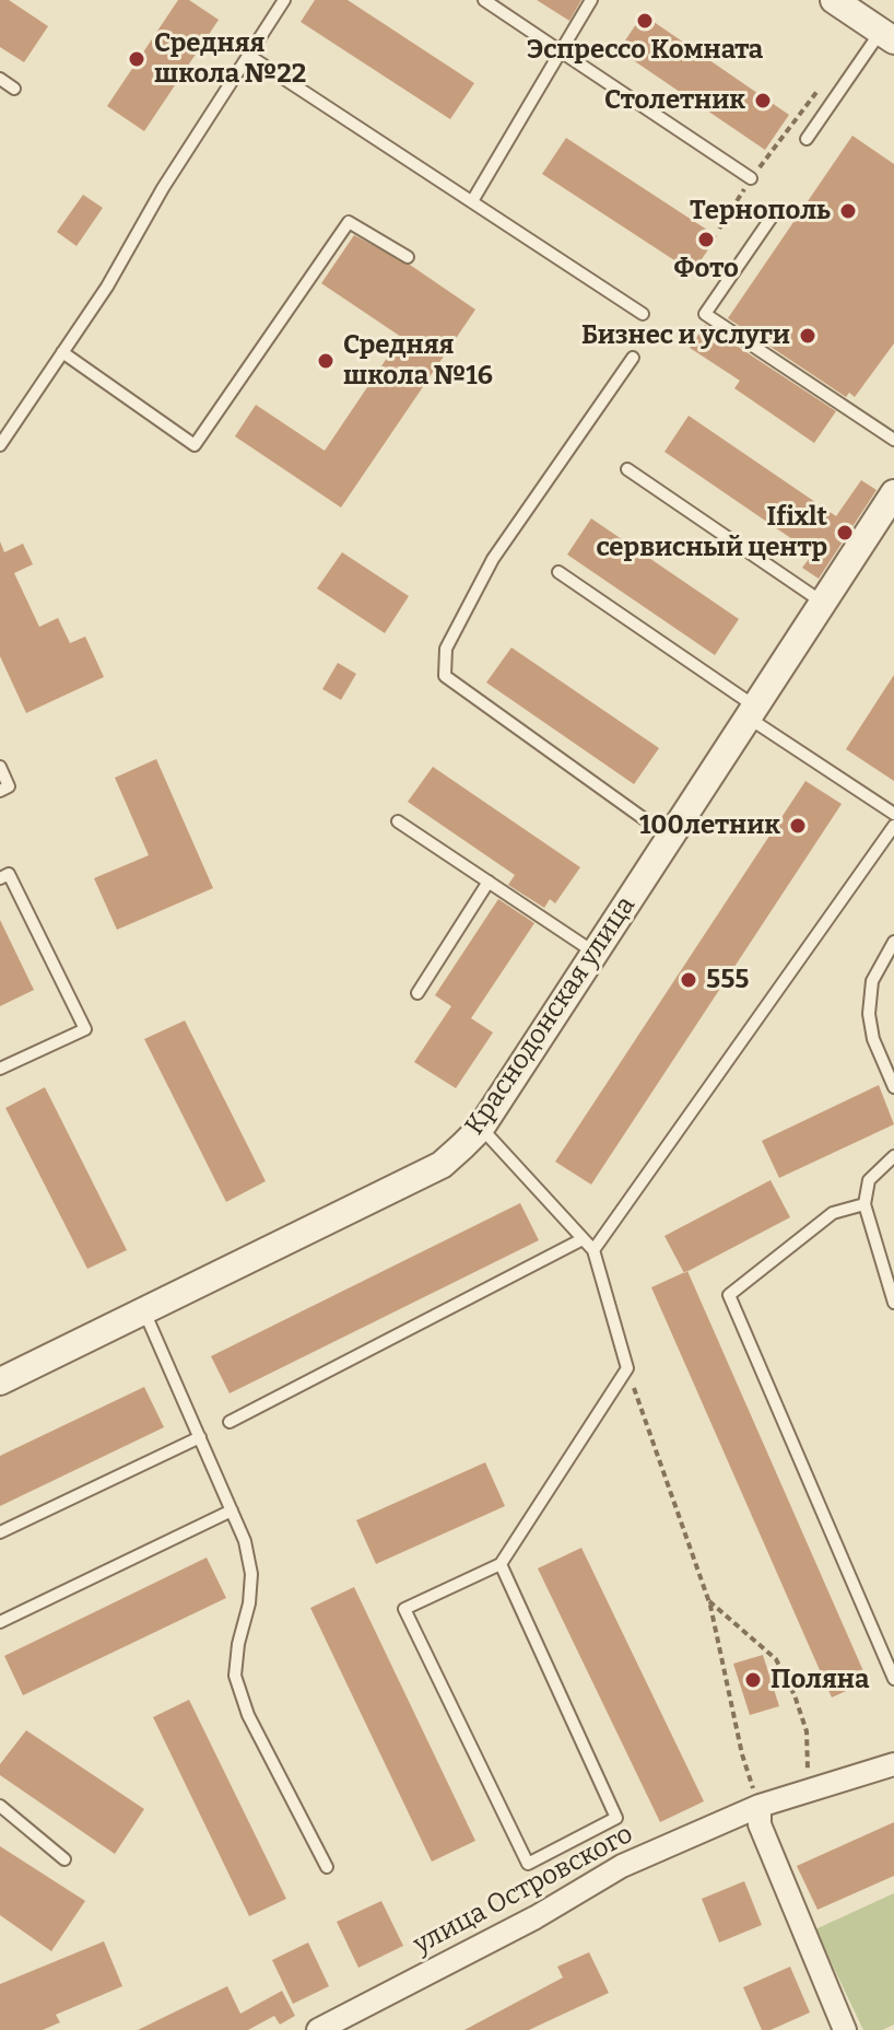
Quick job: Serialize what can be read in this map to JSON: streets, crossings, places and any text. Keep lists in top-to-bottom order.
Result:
{
  "streets": {
    "street": ["Краснодонская улица", "улица Островского"]
  },
  "places": [
    "Эспрессо Комната",
    "Средняя школа №22",
    "Столетник",
    "Тернополь",
    "Фото",
    "Бизнес и услуги",
    "Средняя школа №16",
    "Ifixlt сервисный центр",
    "100летник",
    "555",
    "Поляна"
  ]
}
